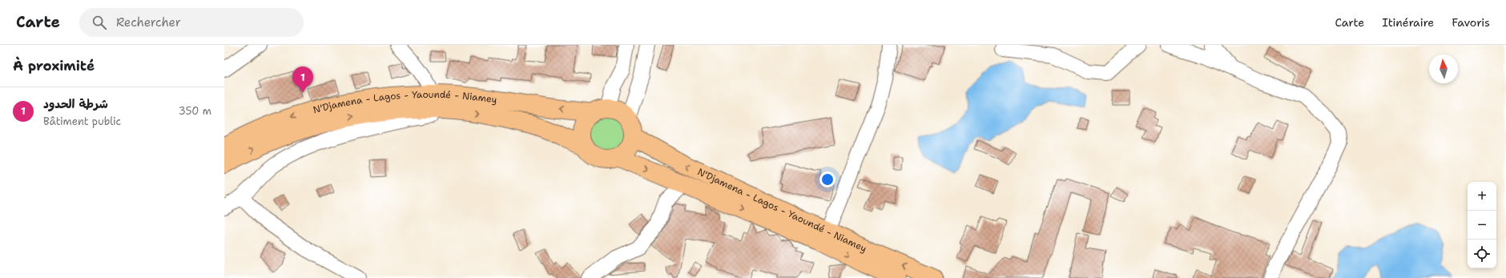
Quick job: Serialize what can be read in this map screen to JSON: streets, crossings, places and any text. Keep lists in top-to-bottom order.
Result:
{
  "streets": {
    "highway": ["N'Djamena - Lagos - Yaoundé - Niamey"]
  },
  "north": "top",
  "page": {
    "header": "Carte",
    "search": "Rechercher",
    "nav": ["Carte", "Itinéraire", "Favoris"],
    "heading": "À proximité",
    "pins": "1",
    "list": [
      {
        "mark": "1",
        "name": "شرطة الحدود",
        "note": "Bâtiment public",
        "value": "350 m"
      }
    ],
    "map_buttons": ["+", "−"]
  }
}
